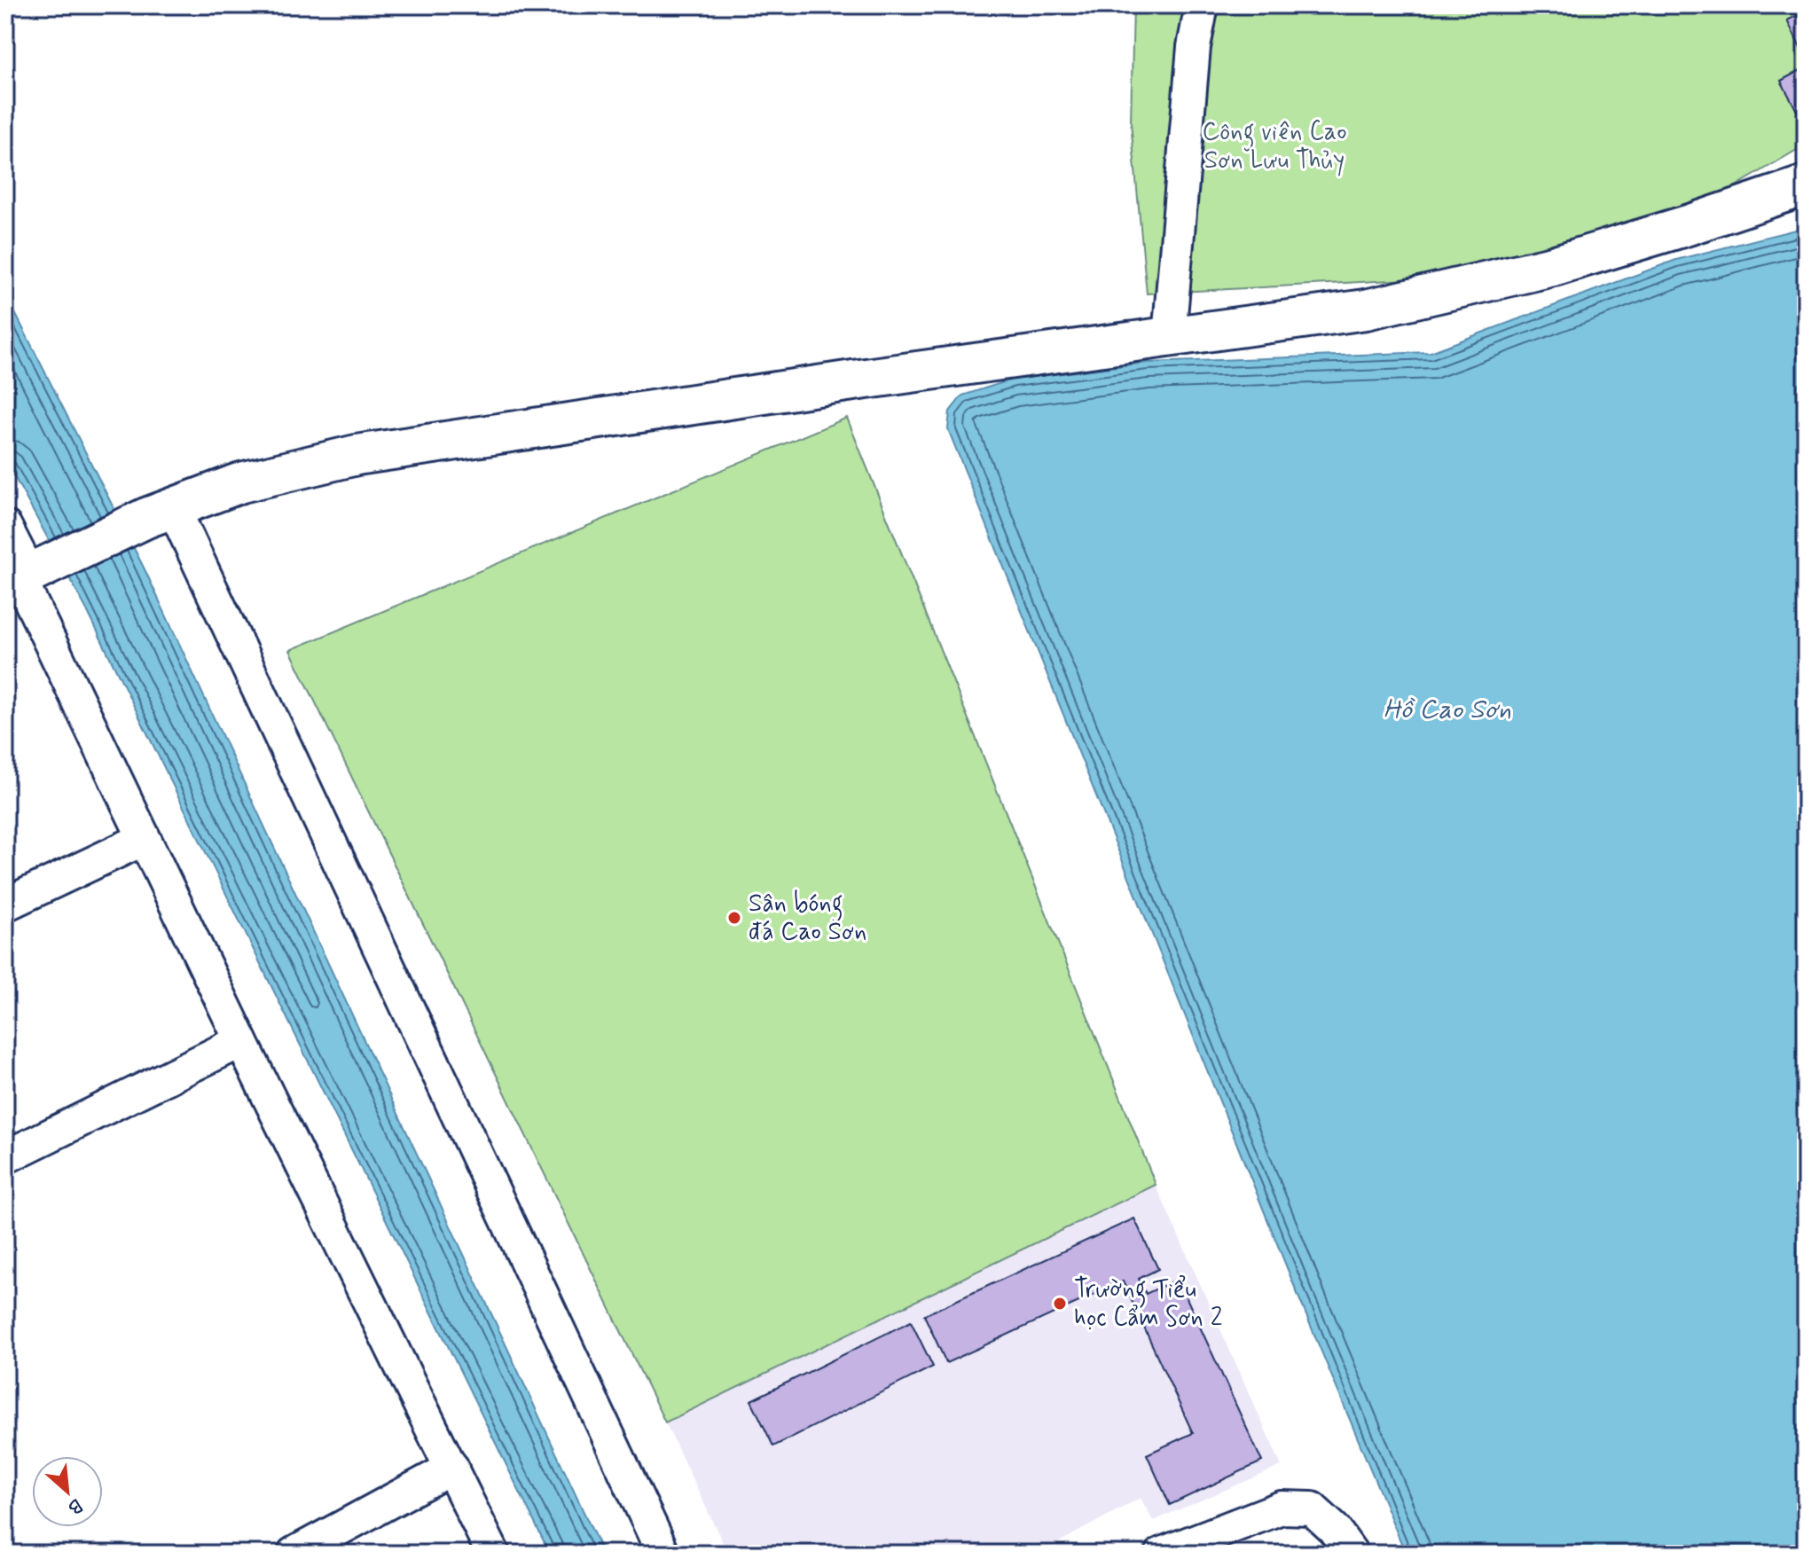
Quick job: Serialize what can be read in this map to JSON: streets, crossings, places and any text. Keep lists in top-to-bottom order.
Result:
{
  "water": ["Hồ Cao Sơn"],
  "parks": ["Công viên Cao Sơn Lưu Thủy"],
  "places": ["Sân bóng đá Cao Sơn", "Trường Tiểu học Cẩm Sơn 2"],
  "north": "bottom right"
}
